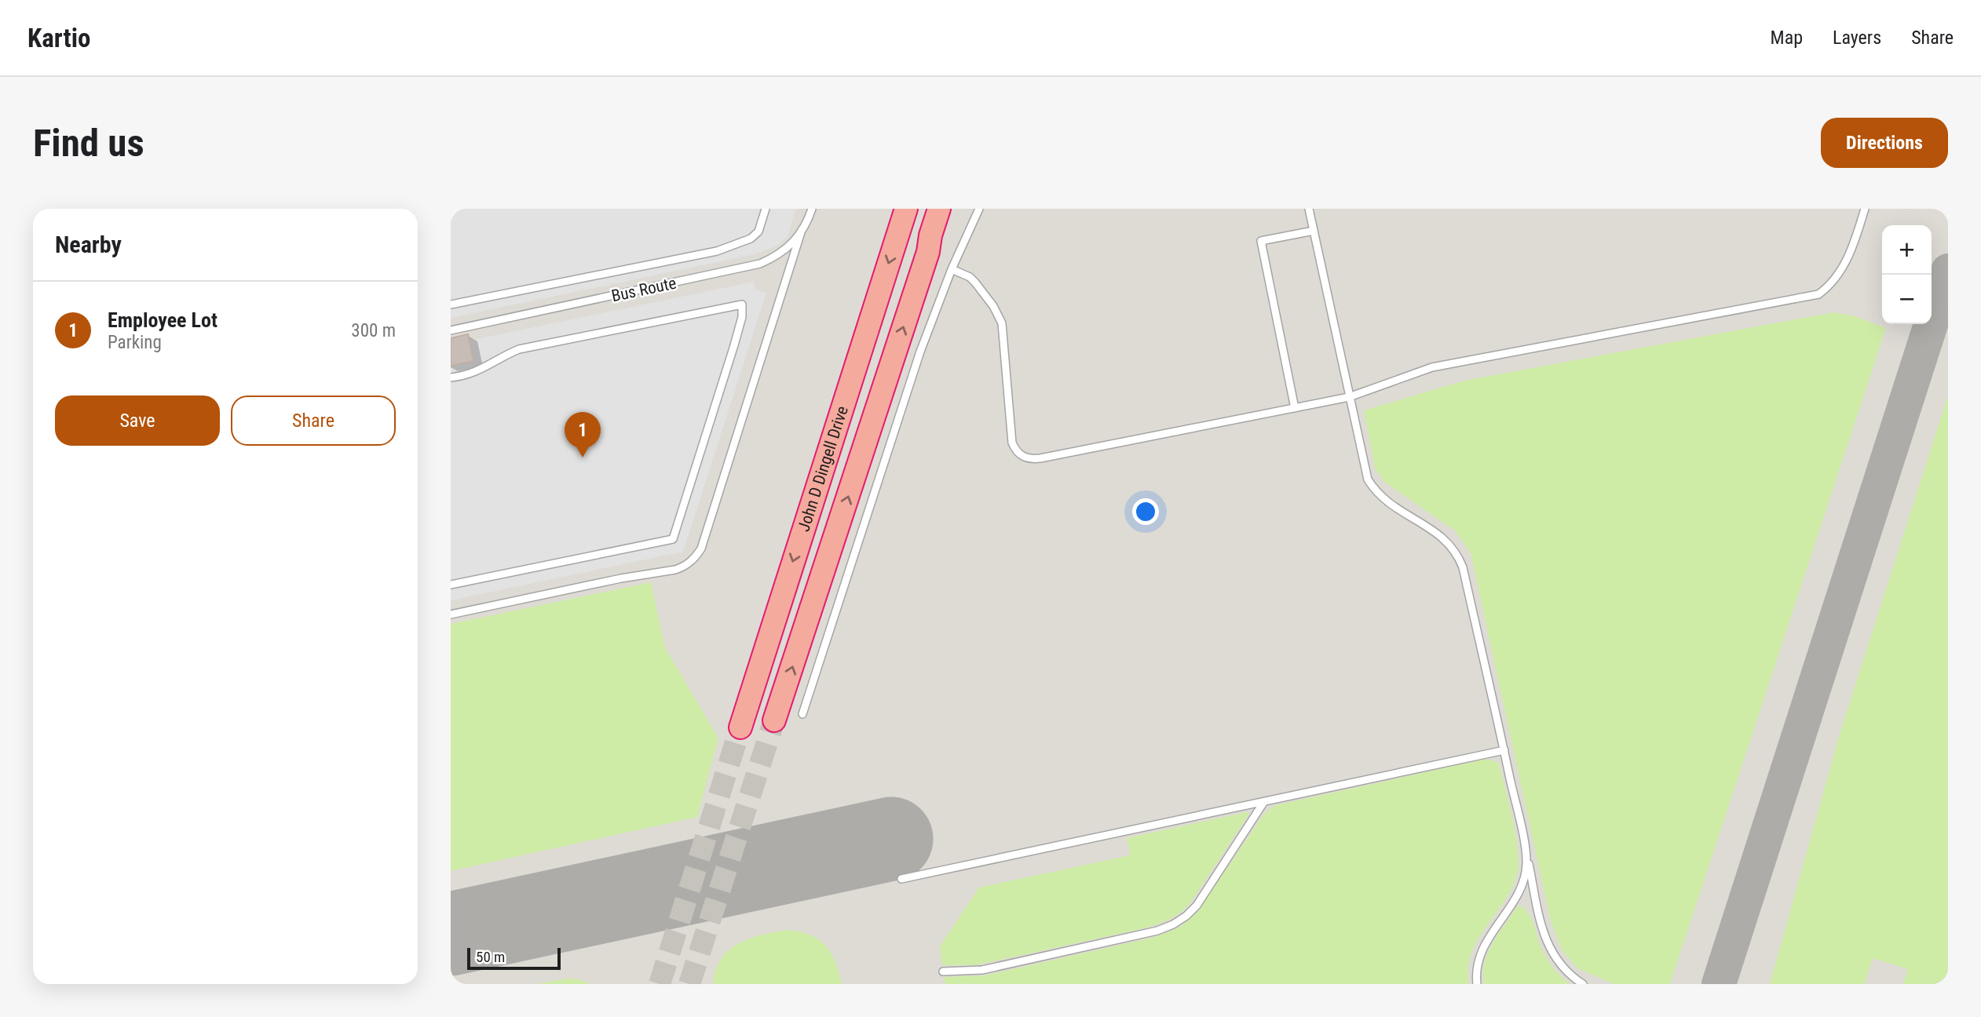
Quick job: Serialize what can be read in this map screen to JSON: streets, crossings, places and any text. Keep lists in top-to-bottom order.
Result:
{
  "streets": {
    "highway": ["John D Dingell Drive"],
    "lane": ["Bus Route"]
  },
  "scale_bar": "50 m",
  "page": {
    "header": "Kartio",
    "nav": ["Map", "Layers", "Share"],
    "buttons": [
      "Directions",
      ["Save", "Share"]
    ],
    "title": "Find us",
    "heading": "Nearby",
    "map_buttons": ["+", "−"],
    "list": [
      {
        "mark": "1",
        "name": "Employee Lot",
        "note": "Parking",
        "value": "300 m"
      }
    ],
    "pins": "1",
    "scale": "50 m"
  }
}
